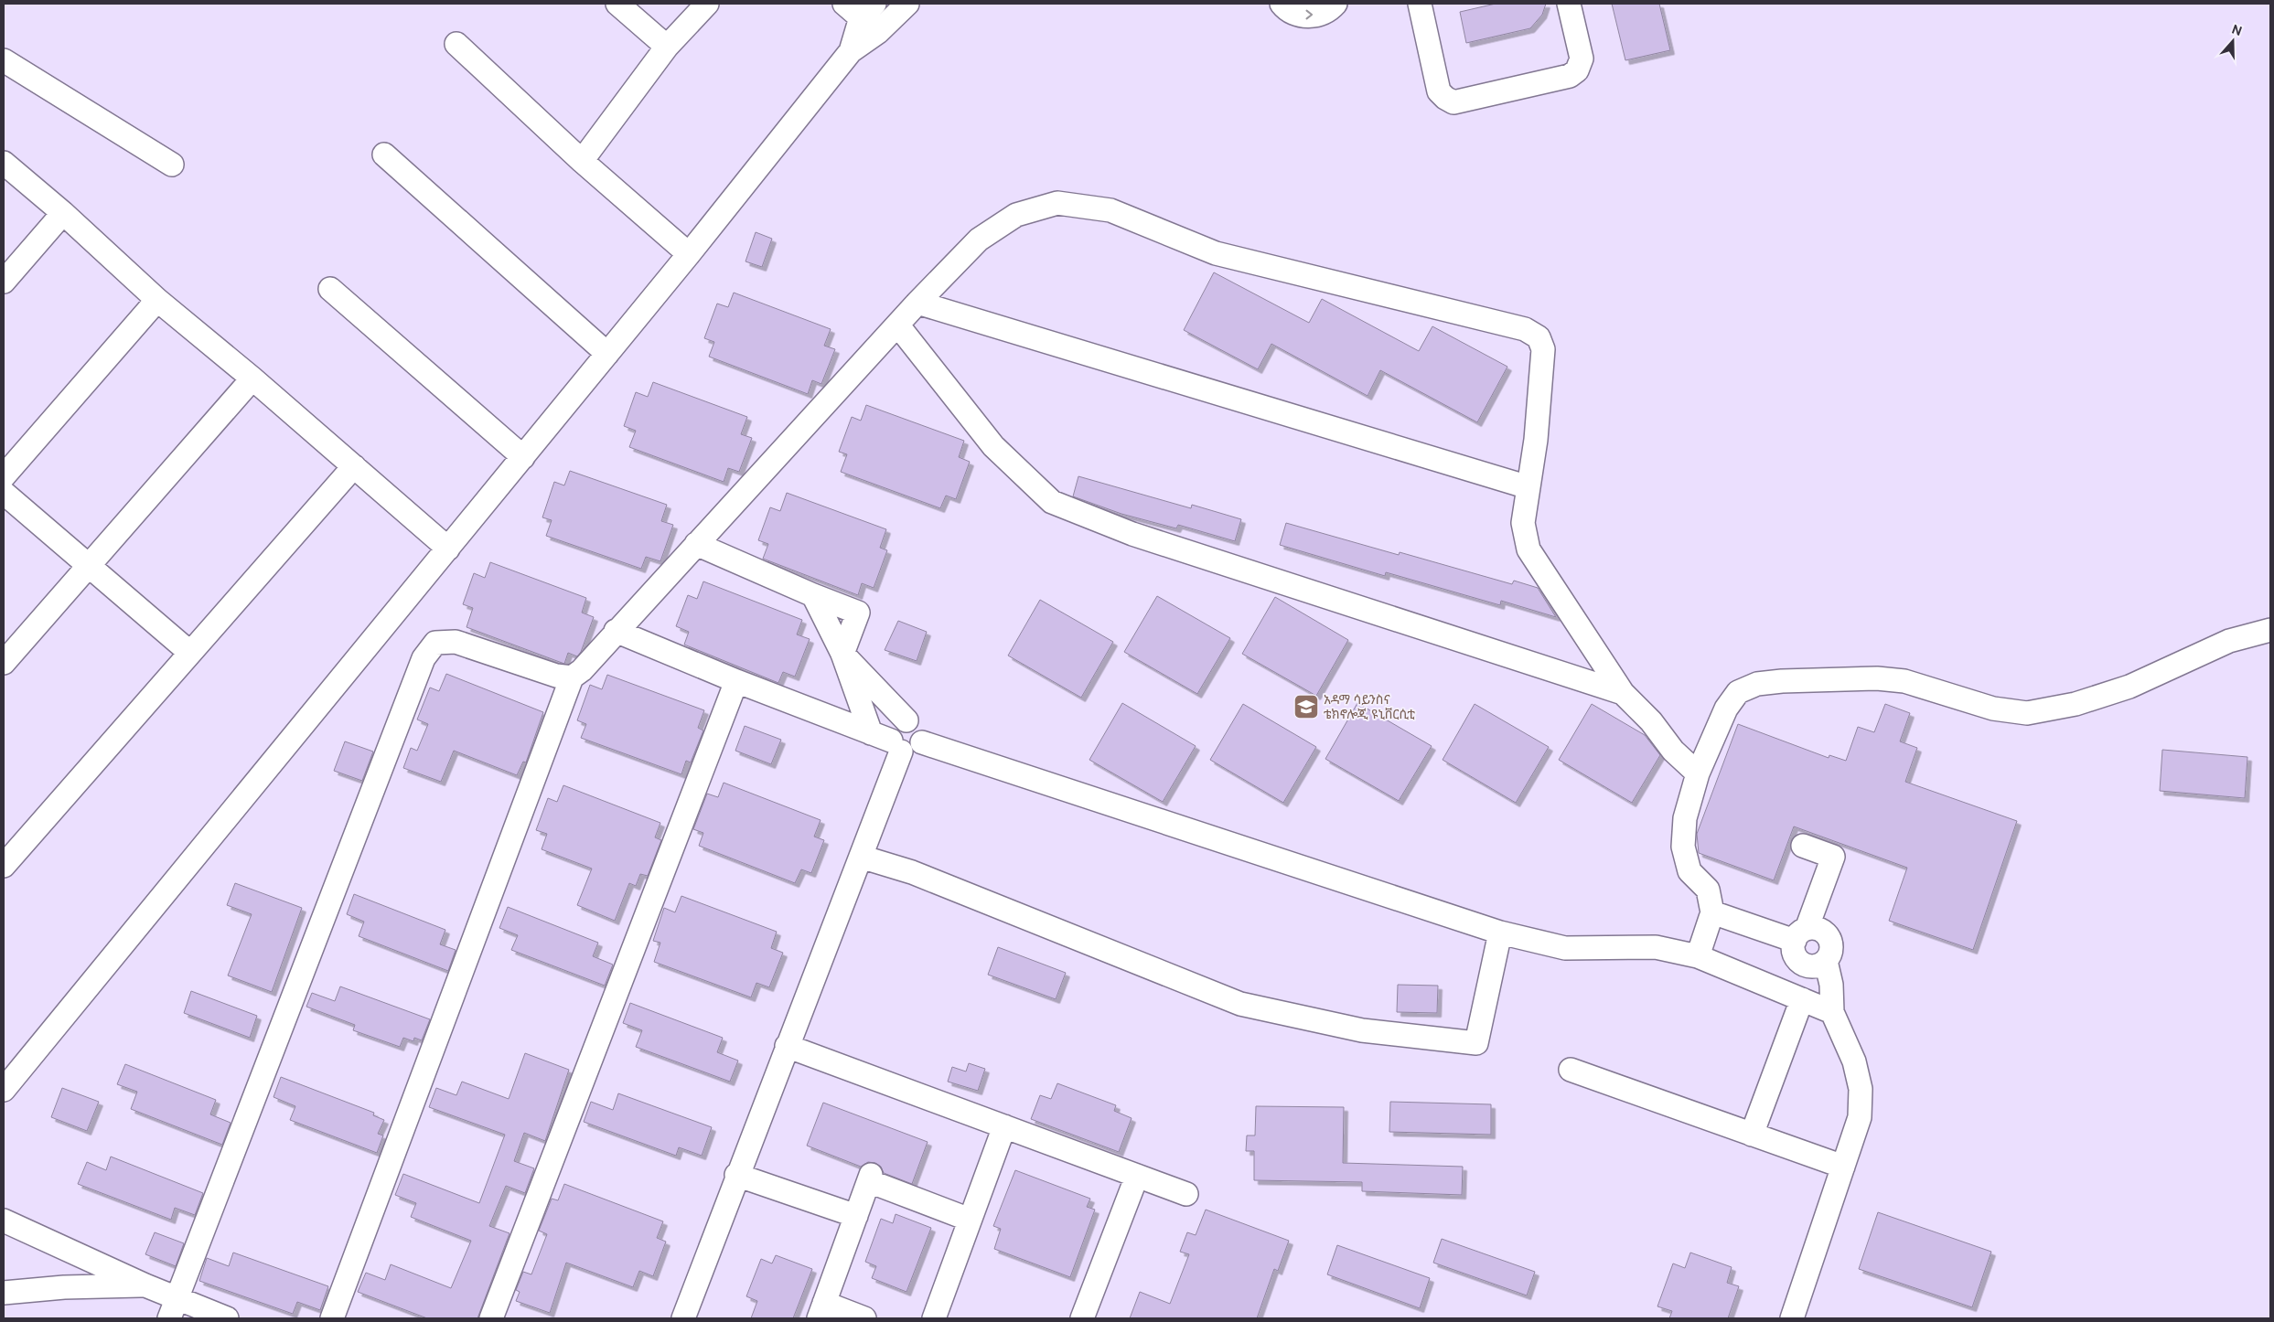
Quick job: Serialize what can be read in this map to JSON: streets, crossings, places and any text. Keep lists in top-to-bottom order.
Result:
{
  "places": {
    "school or university": ["አዳማ ሳይንስና ቴክኖሎጂ ዩኒቨርሲቲ"]
  },
  "north": "top"
}
